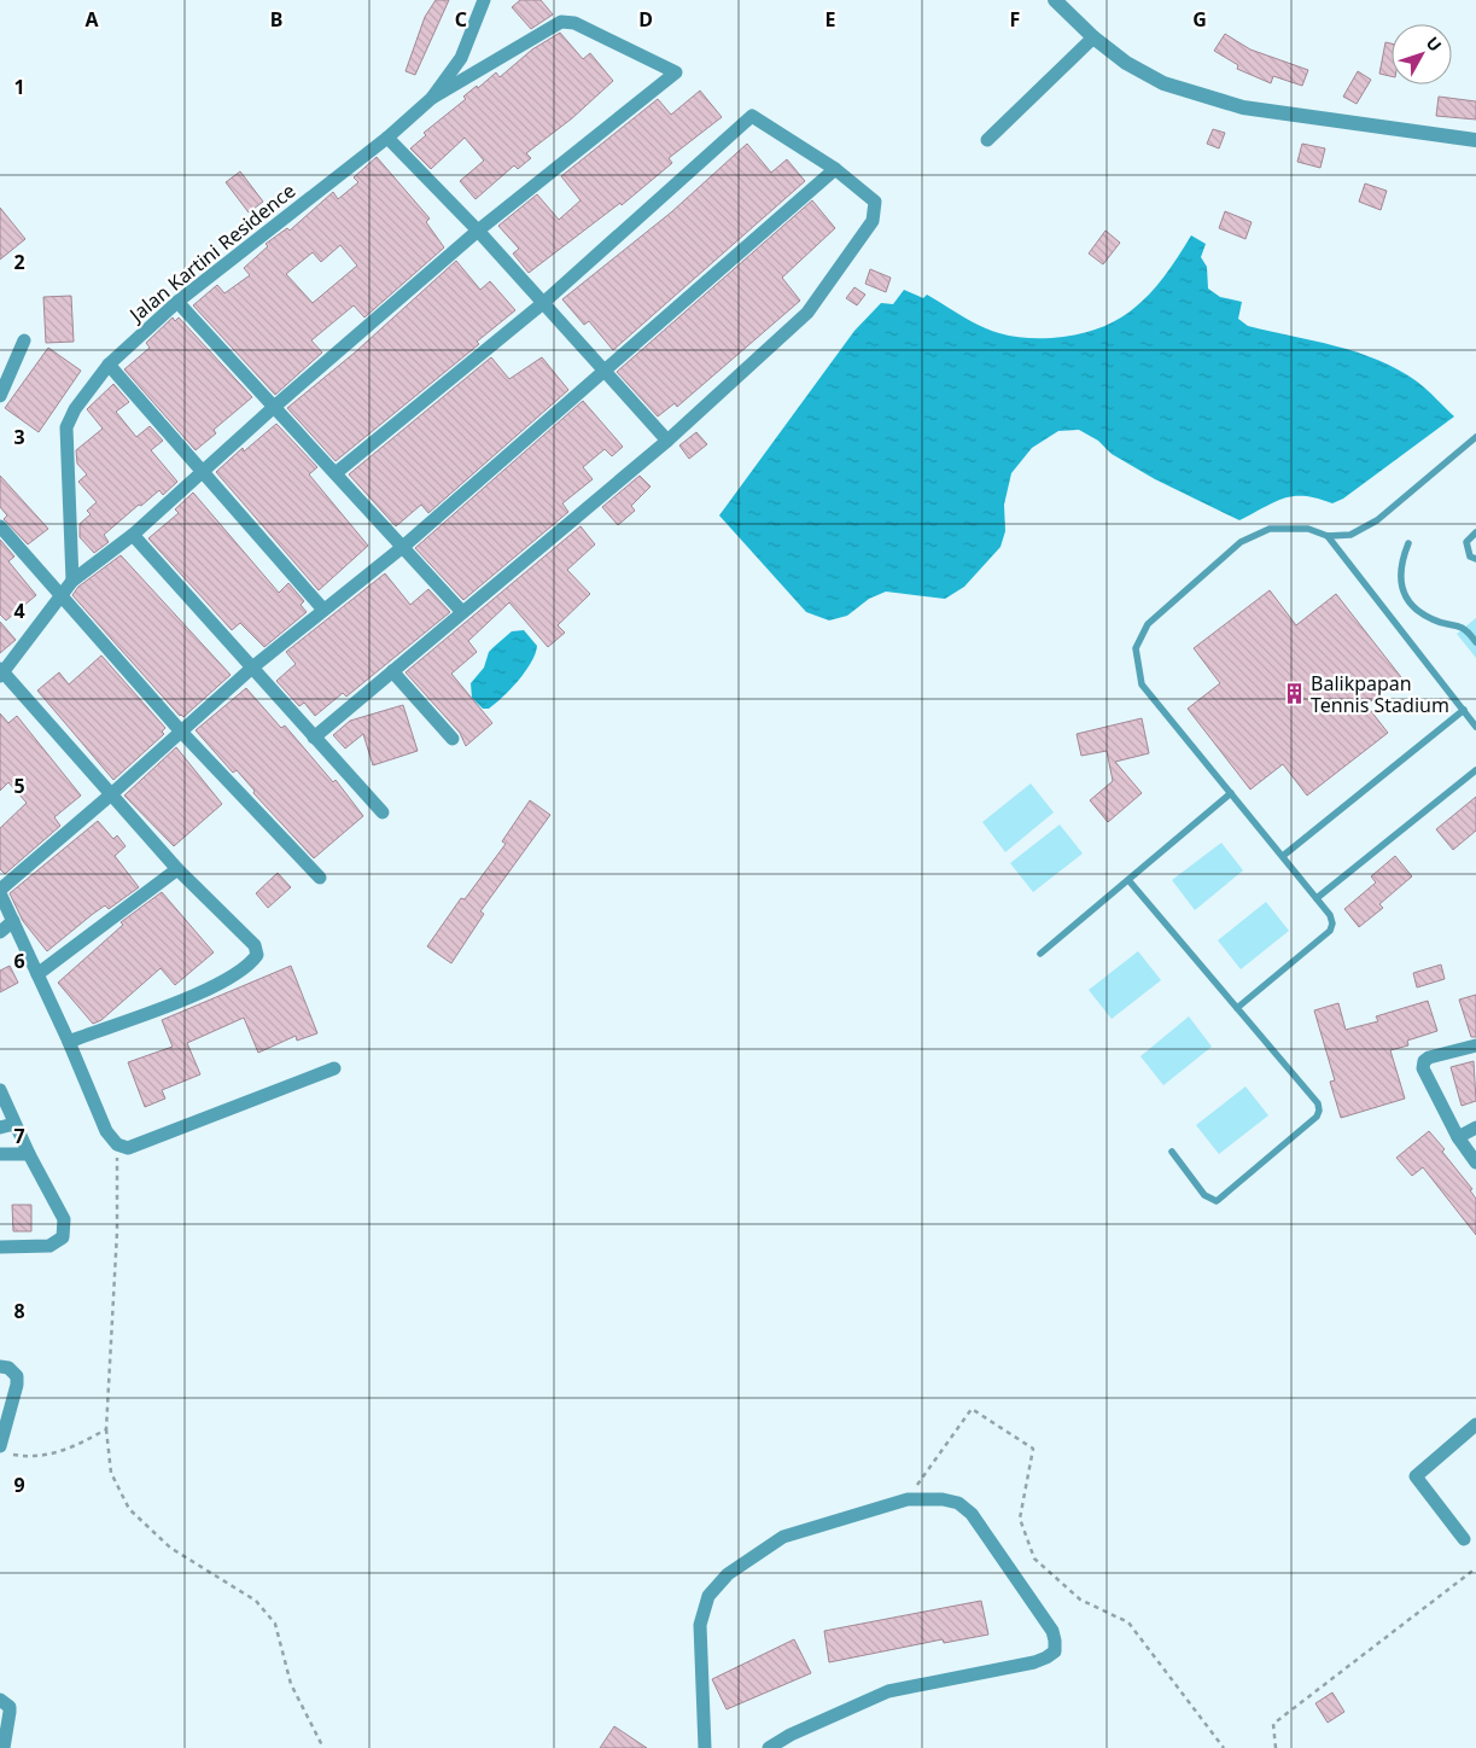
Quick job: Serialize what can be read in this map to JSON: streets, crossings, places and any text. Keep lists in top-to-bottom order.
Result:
{
  "streets": {
    "street": ["Jalan Kartini Residence"]
  },
  "places": {
    "building": ["Balikpapan Tennis Stadium"]
  },
  "north": "top right",
  "grid": {
    "columns": [
      "A",
      "B",
      "C",
      "D",
      "E",
      "F",
      "G"
    ],
    "rows": [
      "1",
      "2",
      "3",
      "4",
      "5",
      "6",
      "7",
      "8",
      "9"
    ]
  }
}
